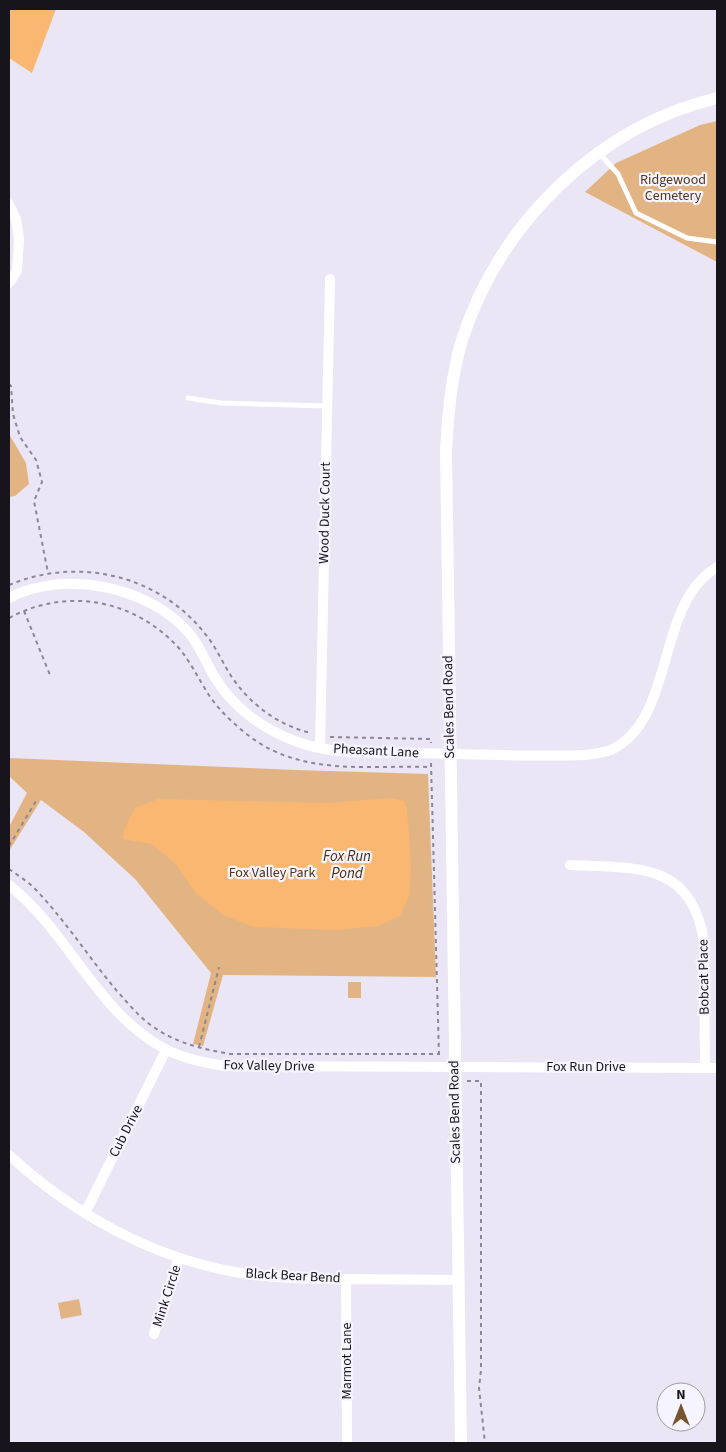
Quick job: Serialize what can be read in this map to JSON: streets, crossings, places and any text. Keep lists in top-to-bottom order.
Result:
{
  "streets": {
    "street": [
      "Wood Duck Court",
      "Scales Bend Road",
      "Pheasant Lane",
      "Bobcat Place",
      "Fox Valley Drive",
      "Fox Run Drive",
      "Cub Drive",
      "Black Bear Bend",
      "Mink Circle",
      "Marmot Lane"
    ]
  },
  "crossings": [
    ["Wood Duck Court", "Pheasant Lane"],
    ["Scales Bend Road", "Pheasant Lane"],
    ["Scales Bend Road", "Fox Valley Drive"],
    ["Scales Bend Road", "Fox Run Drive"],
    ["Scales Bend Road", "Black Bear Bend"],
    ["Bobcat Place", "Fox Run Drive"],
    ["Fox Valley Drive", "Fox Run Drive"],
    ["Fox Valley Drive", "Cub Drive"],
    ["Cub Drive", "Black Bear Bend"],
    ["Black Bear Bend", "Mink Circle"],
    ["Black Bear Bend", "Marmot Lane"]
  ],
  "water": ["Fox Run Pond"],
  "parks": ["Ridgewood Cemetery", "Fox Valley Park"],
  "north": "top"
}
